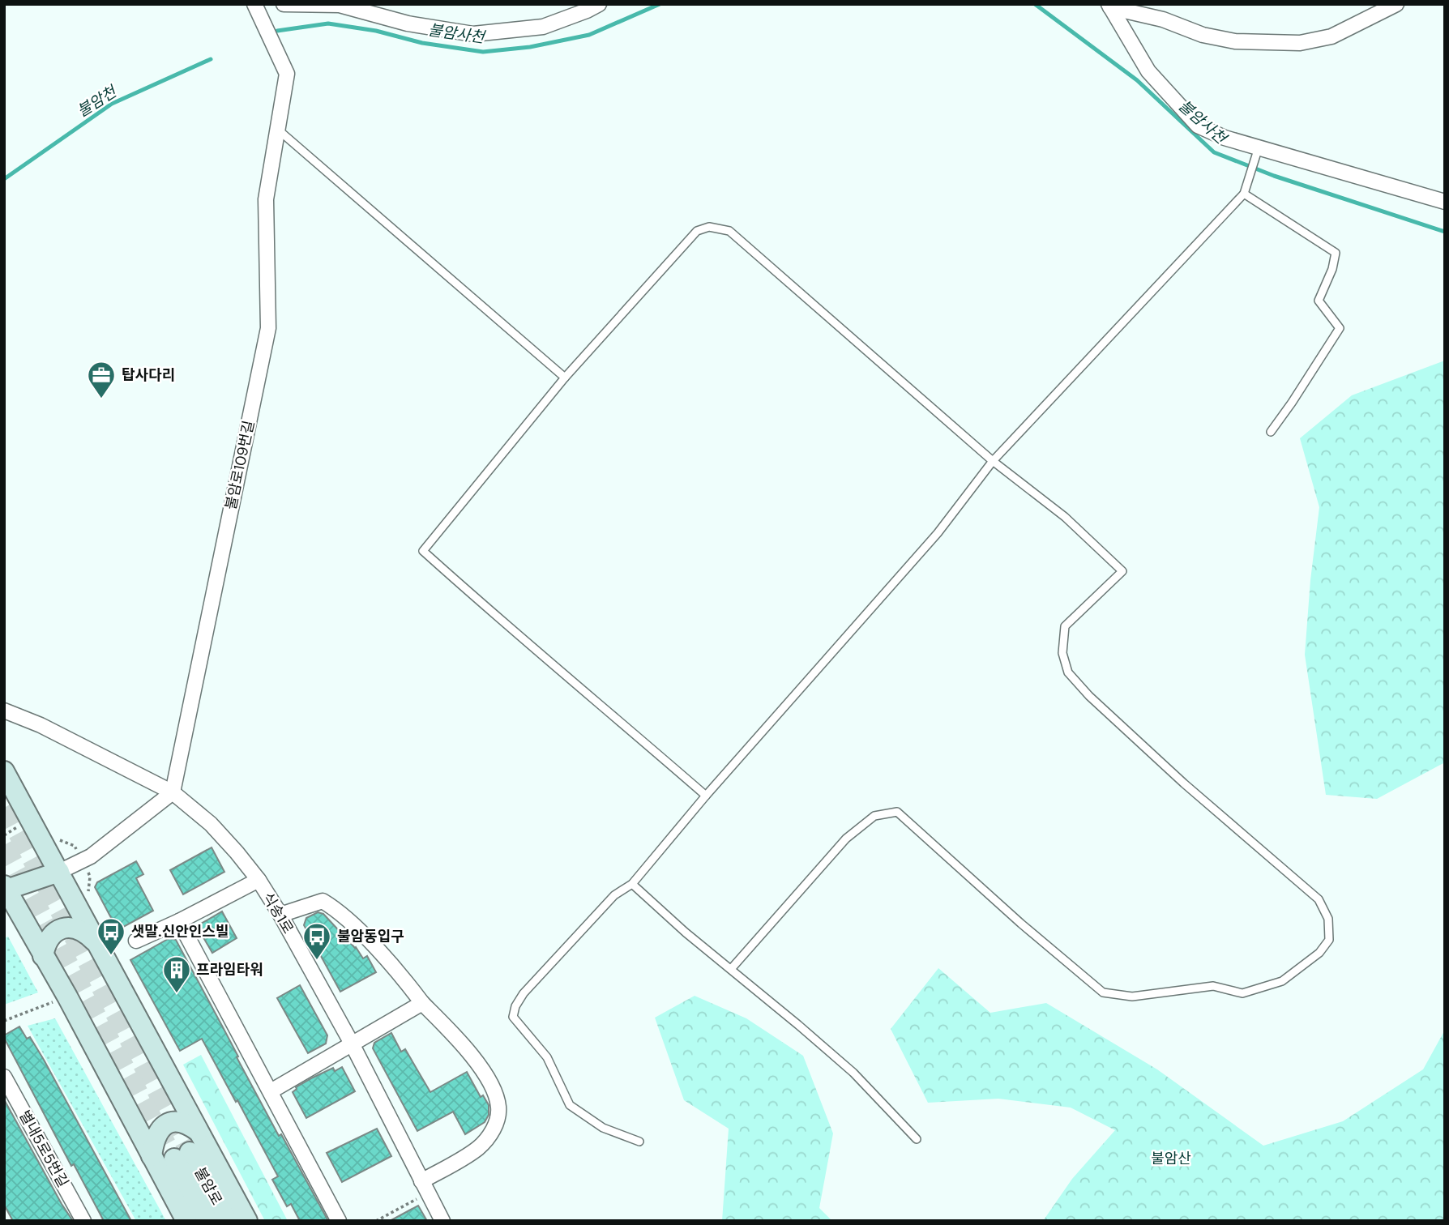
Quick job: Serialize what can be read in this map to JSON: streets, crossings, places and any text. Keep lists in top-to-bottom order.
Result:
{
  "streets": {
    "street": [
      "불암로109번길",
      "식송1로",
      "별내5로5번길",
      "불암로"
    ]
  },
  "crossings": [
    ["불암로109번길", "식송1로"]
  ],
  "water": ["불암사천", "불암천"],
  "parks": ["불암산"],
  "places": {
    "office": ["탑사다리"],
    "bus stop": ["샛말.신안인스빌", "불암동입구"],
    "building": ["프라임타워"]
  }
}
